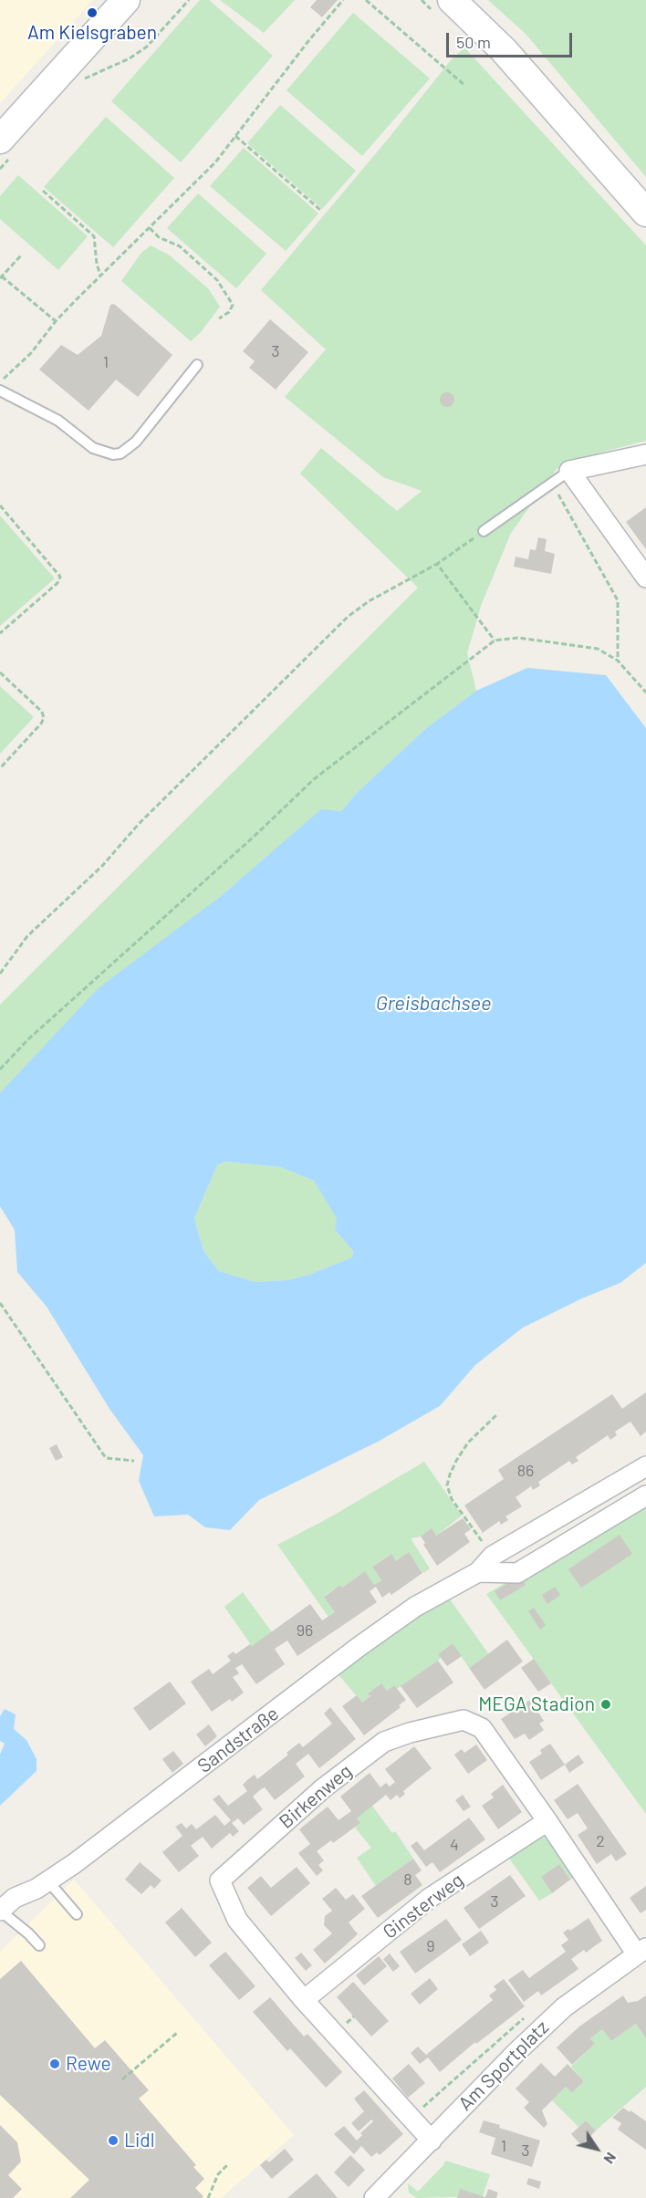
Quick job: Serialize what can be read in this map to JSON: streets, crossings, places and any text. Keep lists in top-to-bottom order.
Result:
{
  "streets": {
    "street": [
      "Sandstraße",
      "Birkenweg",
      "Ginsterweg",
      "Am Sportplatz"
    ]
  },
  "crossings": [
    ["Birkenweg", "Ginsterweg"],
    ["Birkenweg", "Am Sportplatz"]
  ],
  "water": ["Greisbachsee"],
  "places": [
    "Am Kielsgraben",
    "MEGA Stadion",
    "Rewe",
    "Lidl"
  ],
  "house_numbers": [
    "3",
    "1",
    "86",
    "96",
    "2",
    "4",
    "8",
    "3",
    "9",
    "1",
    "3"
  ],
  "scale_bar": "50 m",
  "north": "bottom right"
}
